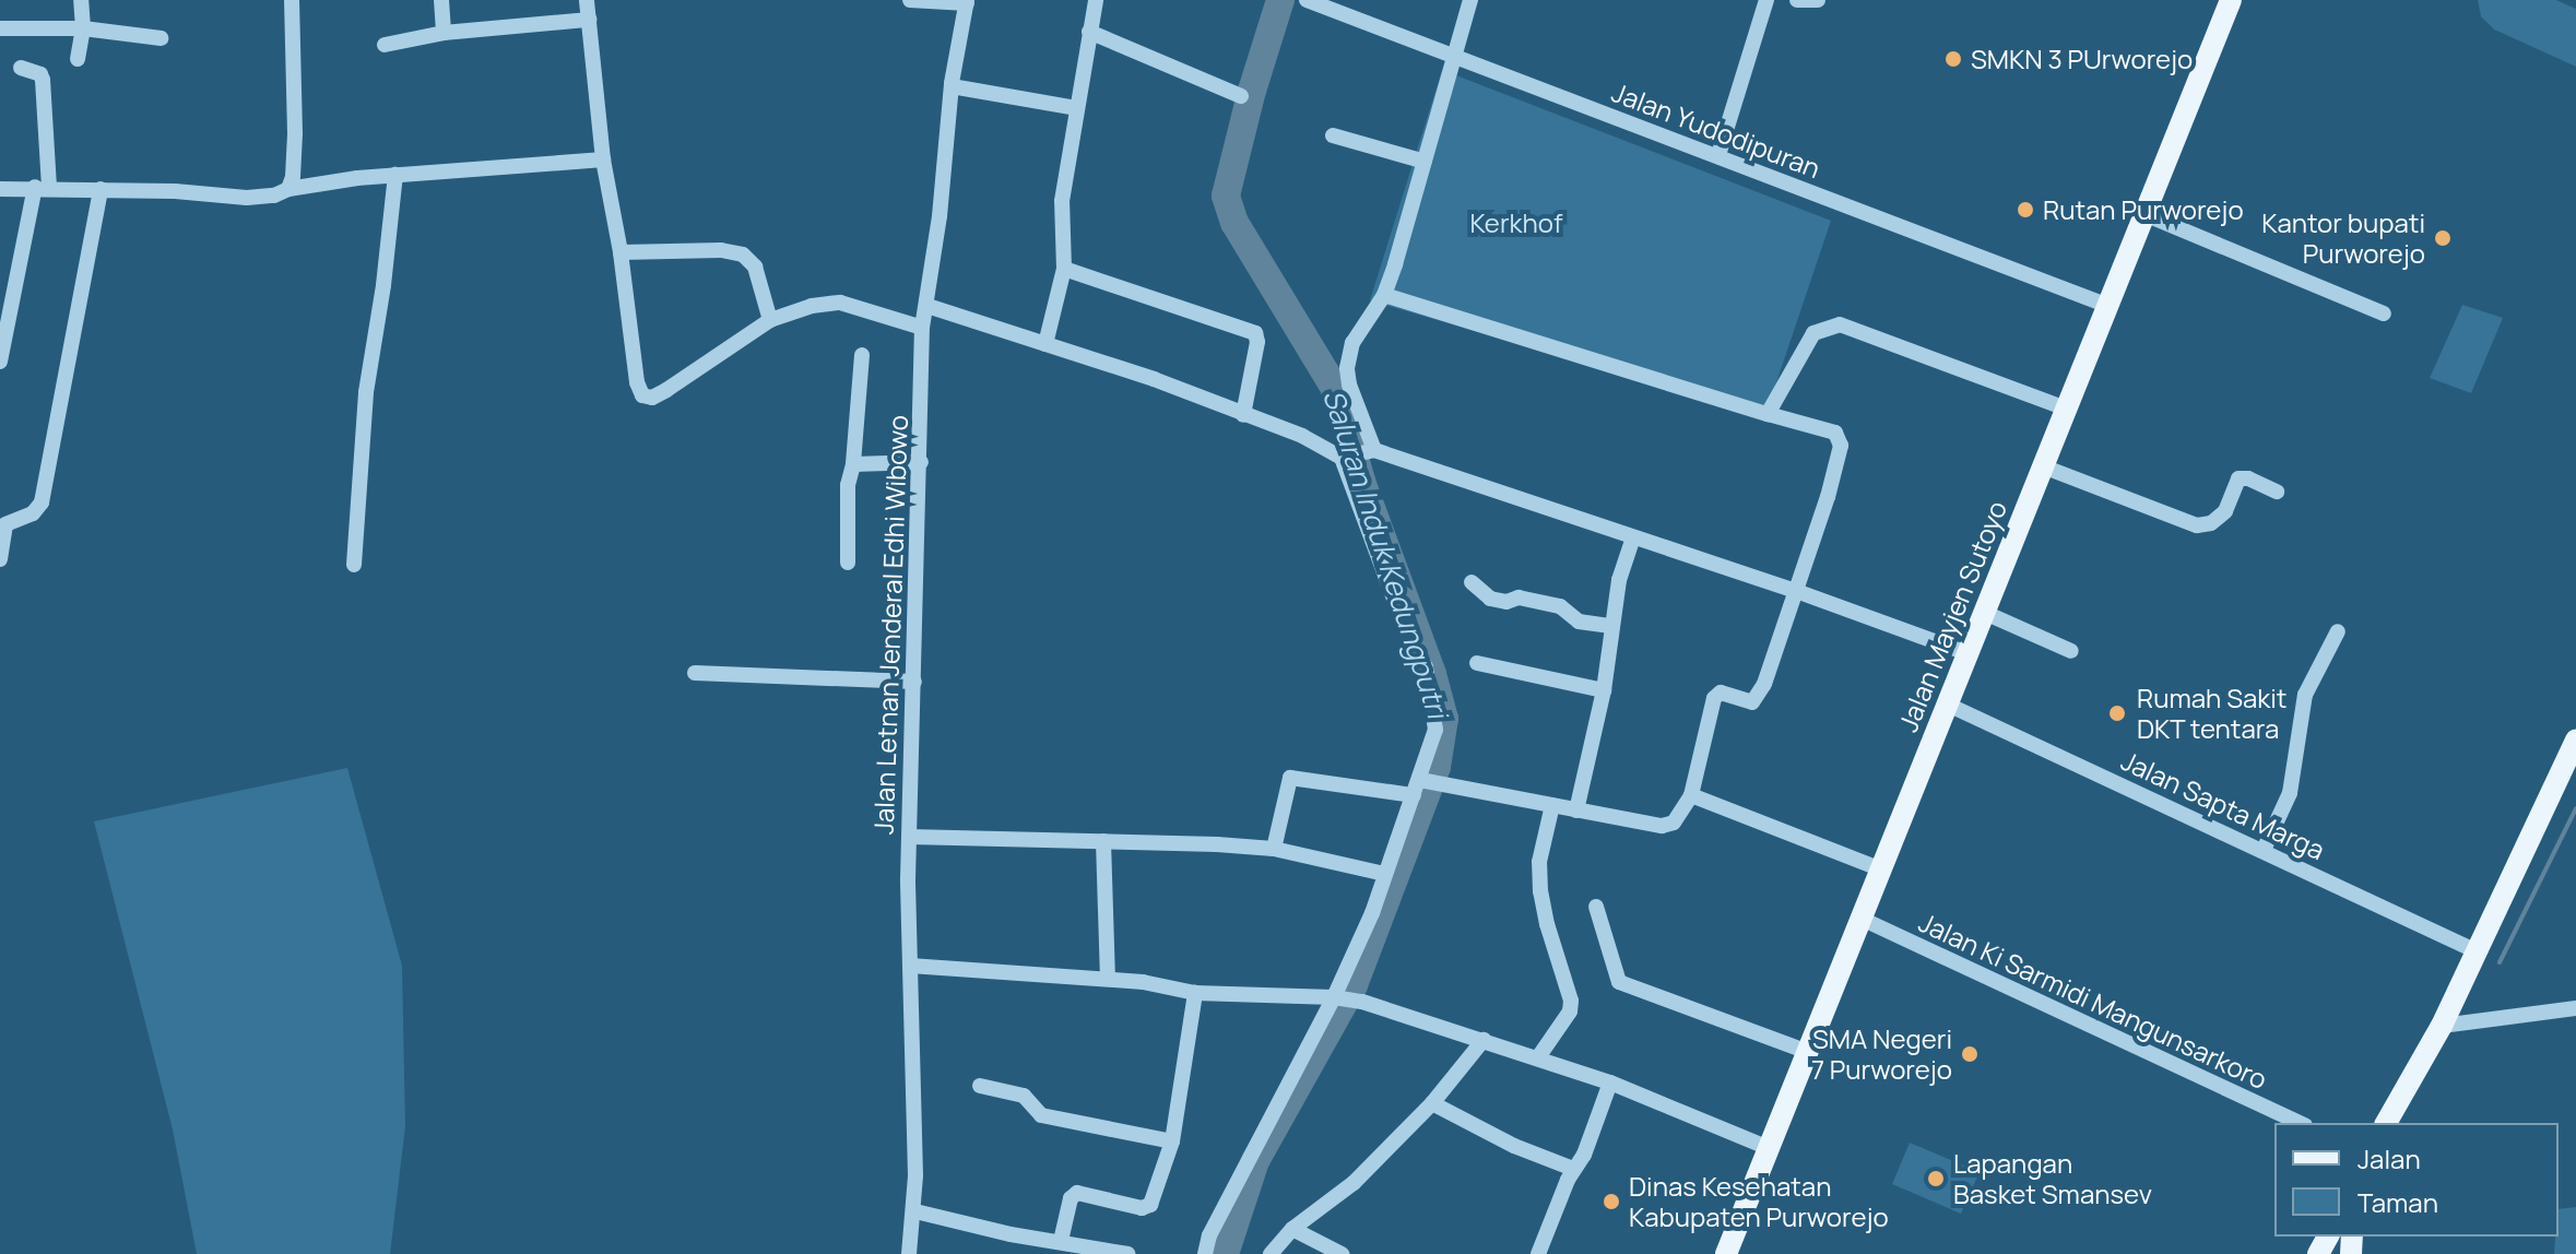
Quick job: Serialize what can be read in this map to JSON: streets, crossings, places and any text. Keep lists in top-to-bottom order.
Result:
{
  "streets": {
    "main road": ["Jalan Mayjen Sutoyo"],
    "street": [
      "Jalan Yudodipuran",
      "Jalan Letnan Jenderal Edhi Wibowo",
      "Jalan Sapta Marga",
      "Jalan Ki Sarmidi Mangunsarkoro"
    ]
  },
  "crossings": [
    ["Jalan Yudodipuran", "Jalan Mayjen Sutoyo"],
    ["Jalan Mayjen Sutoyo", "Jalan Sapta Marga"],
    ["Jalan Mayjen Sutoyo", "Jalan Ki Sarmidi Mangunsarkoro"]
  ],
  "water": ["Saluran Induk Kedungputri"],
  "parks": ["Kerkhof"],
  "places": [
    "SMKN 3 PUrworejo",
    "Rutan Purworejo",
    "Kantor bupati Purworejo",
    "Rumah Sakit DKT tentara",
    "SMA Negeri 7 Purworejo",
    "Lapangan Basket Smansev",
    "Dinas Kesehatan Kabupaten Purworejo"
  ],
  "legend": ["Jalan", "Taman"]
}
